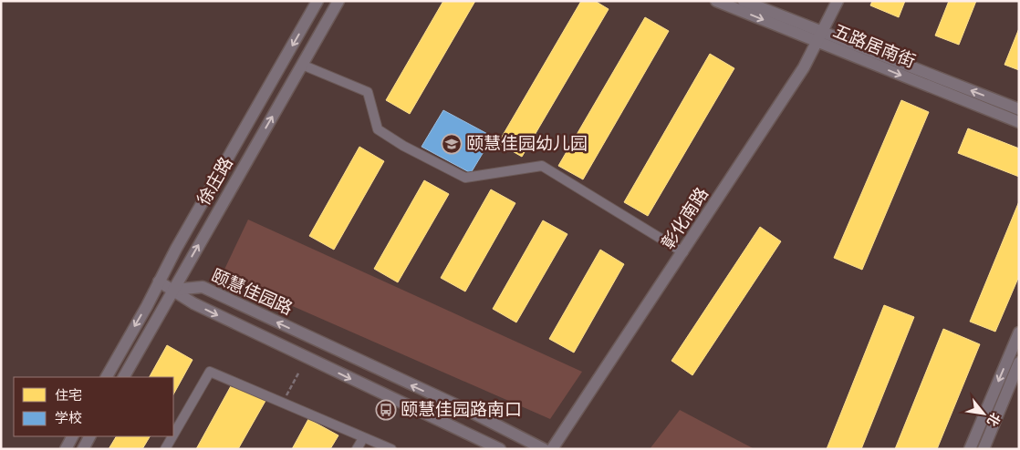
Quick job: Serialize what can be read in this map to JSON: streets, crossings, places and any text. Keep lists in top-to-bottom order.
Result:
{
  "streets": {
    "street": [
      "五路居南街",
      "徐庄路",
      "彰化南路",
      "颐慧佳园路"
    ]
  },
  "crossings": [
    ["五路居南街", "彰化南路"],
    ["徐庄路", "颐慧佳园路"]
  ],
  "places": {
    "school or university": ["颐慧佳园幼儿园"],
    "bus stop": ["颐慧佳园路南口"]
  },
  "legend": ["住宅", "学校"],
  "north": "bottom right"
}
